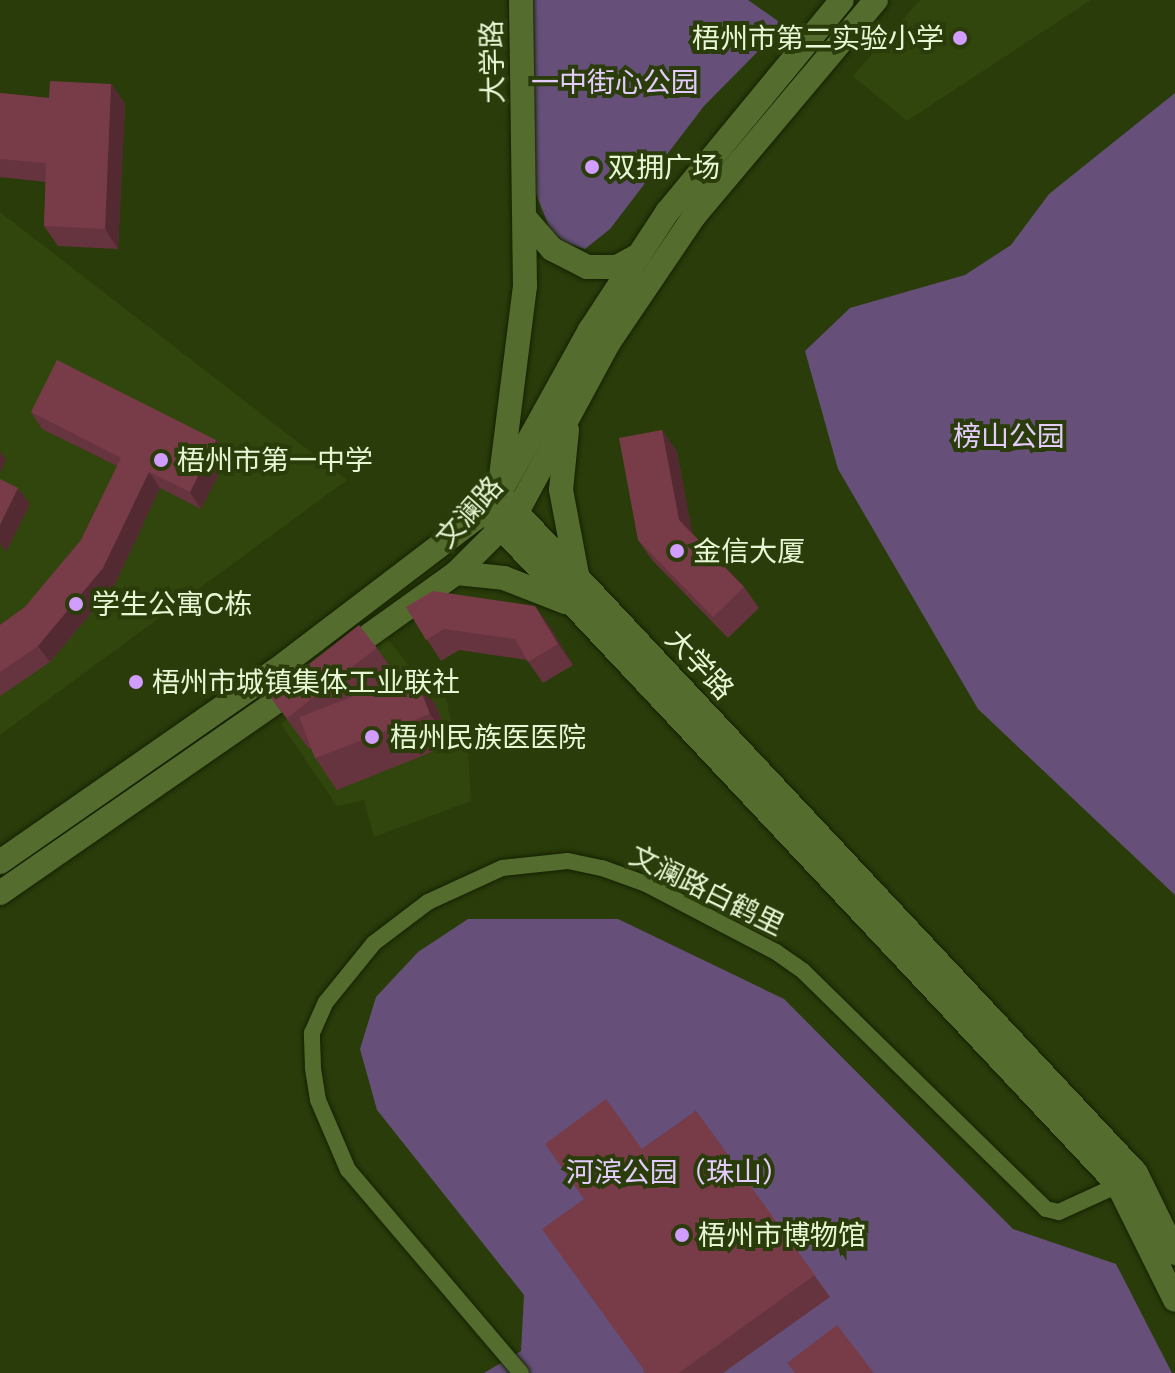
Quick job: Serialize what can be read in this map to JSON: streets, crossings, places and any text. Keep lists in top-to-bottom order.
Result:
{
  "streets": {
    "main road": ["大学路", "文澜路"],
    "street": ["文澜路白鹤里"]
  },
  "crossings": [
    ["大学路", "文澜路"],
    ["大学路", "文澜路白鹤里"]
  ],
  "parks": ["一中街心公园", "榜山公园", "河滨公园（珠山）"],
  "places": [
    "梧州市第二实验小学",
    "双拥广场",
    "梧州市第一中学",
    "金信大厦",
    "学生公寓C栋",
    "梧州市城镇集体工业联社",
    "梧州民族医医院",
    "梧州市博物馆"
  ]
}
